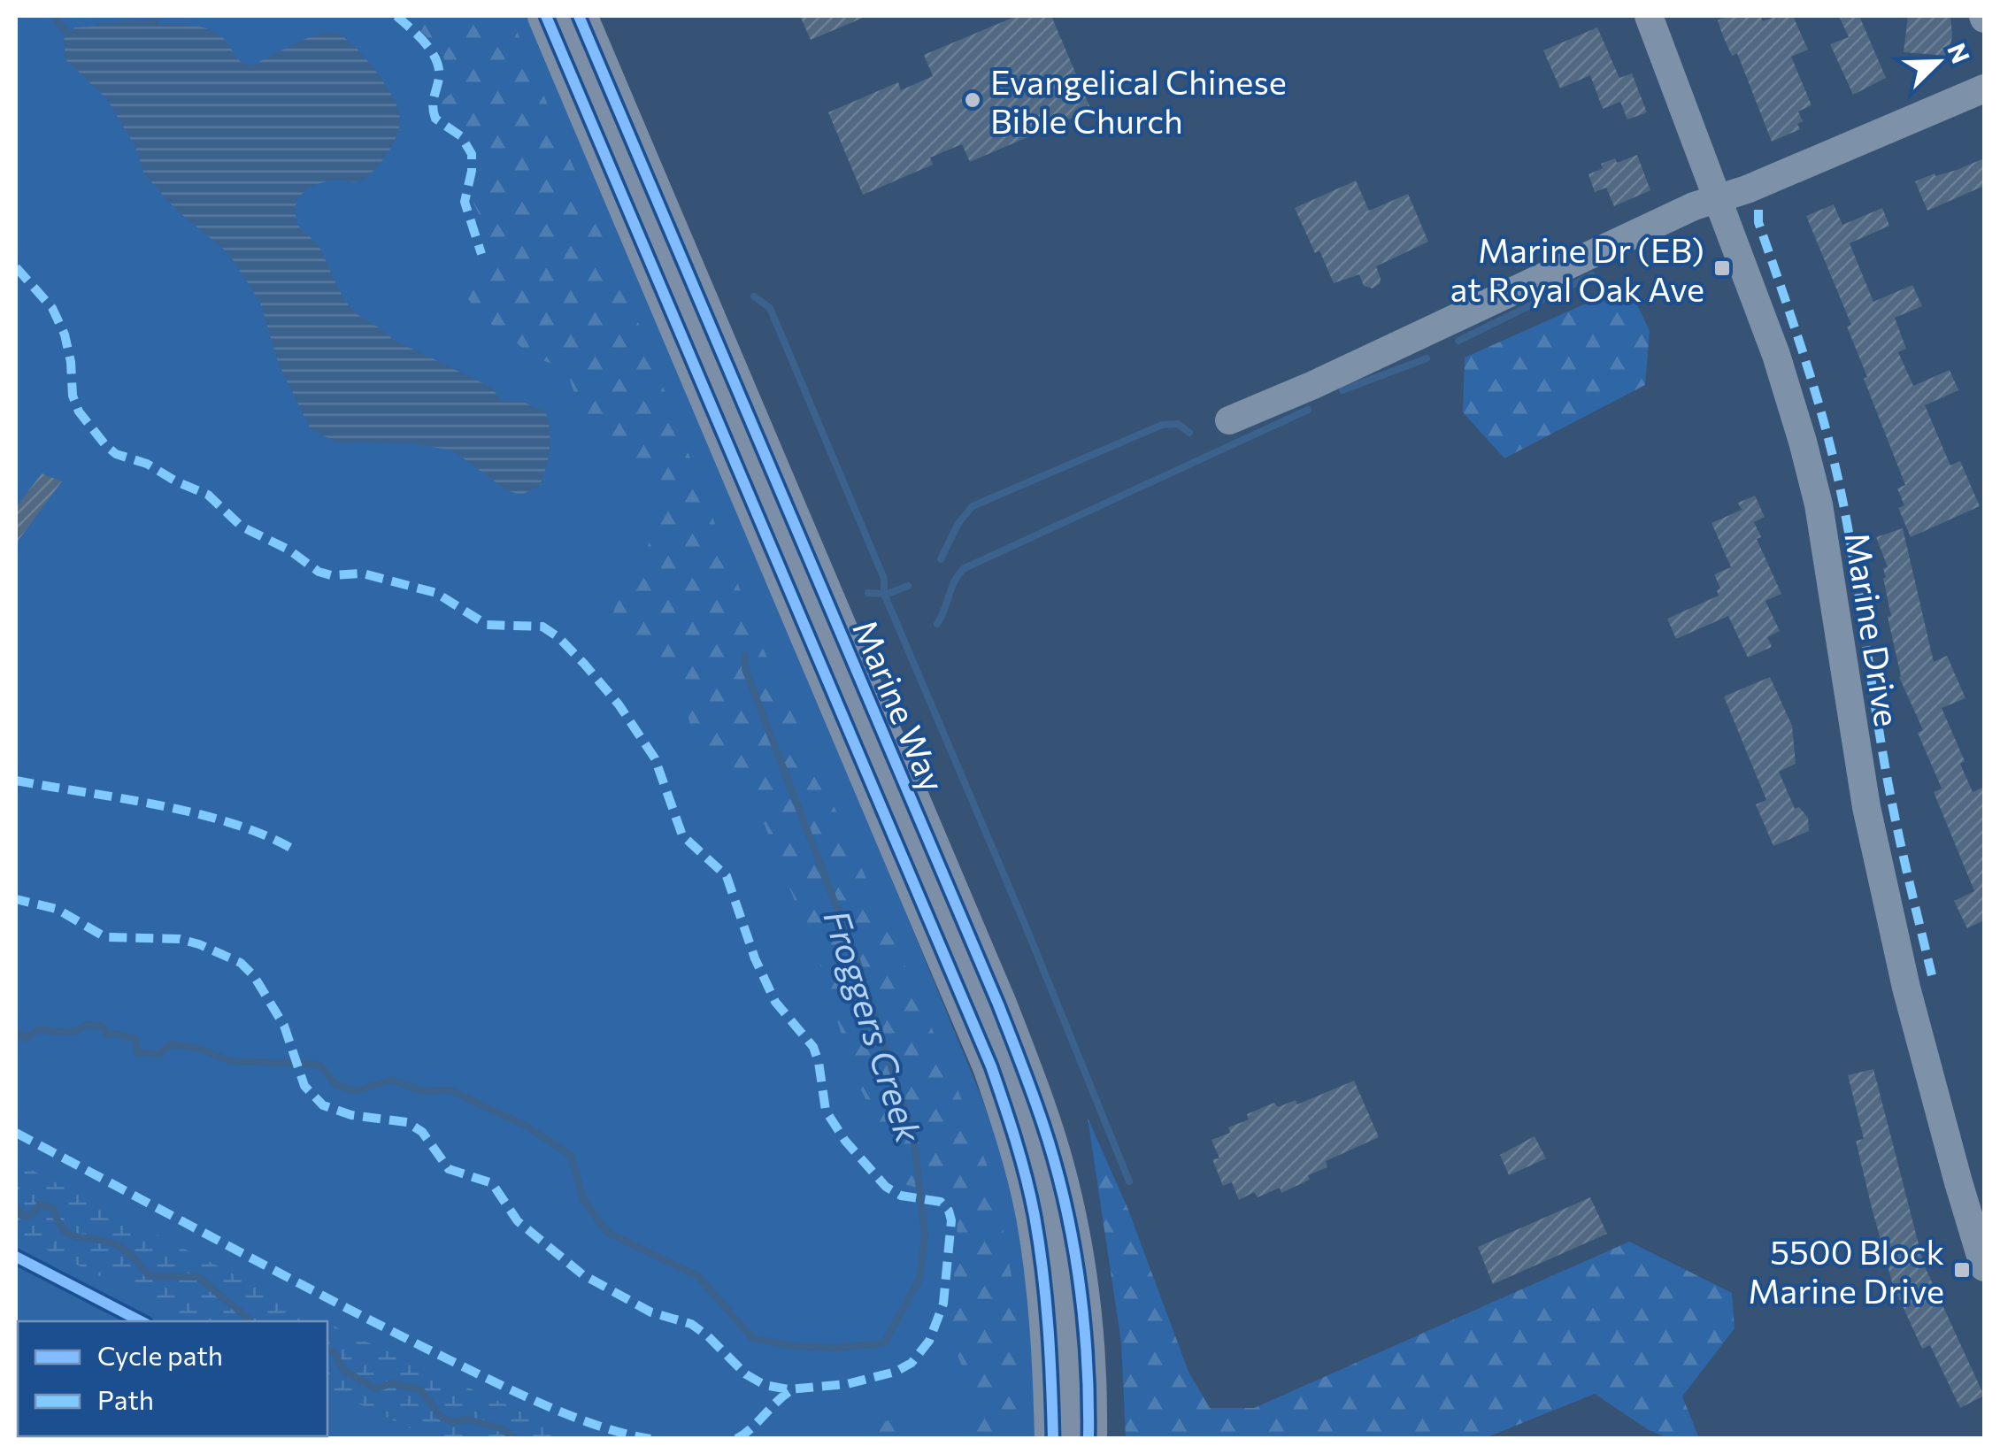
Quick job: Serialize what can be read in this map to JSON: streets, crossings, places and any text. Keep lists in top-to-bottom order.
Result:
{
  "streets": {
    "main road": ["Marine Way"],
    "street": ["Marine Drive"]
  },
  "water": ["Froggers Creek"],
  "places": {
    "other": ["Evangelical Chinese Bible Church"],
    "transit": ["Marine Dr (EB) at Royal Oak Ave", "5500 Block Marine Drive"]
  },
  "legend": ["Cycle path", "Path"],
  "north": "top right"
}
